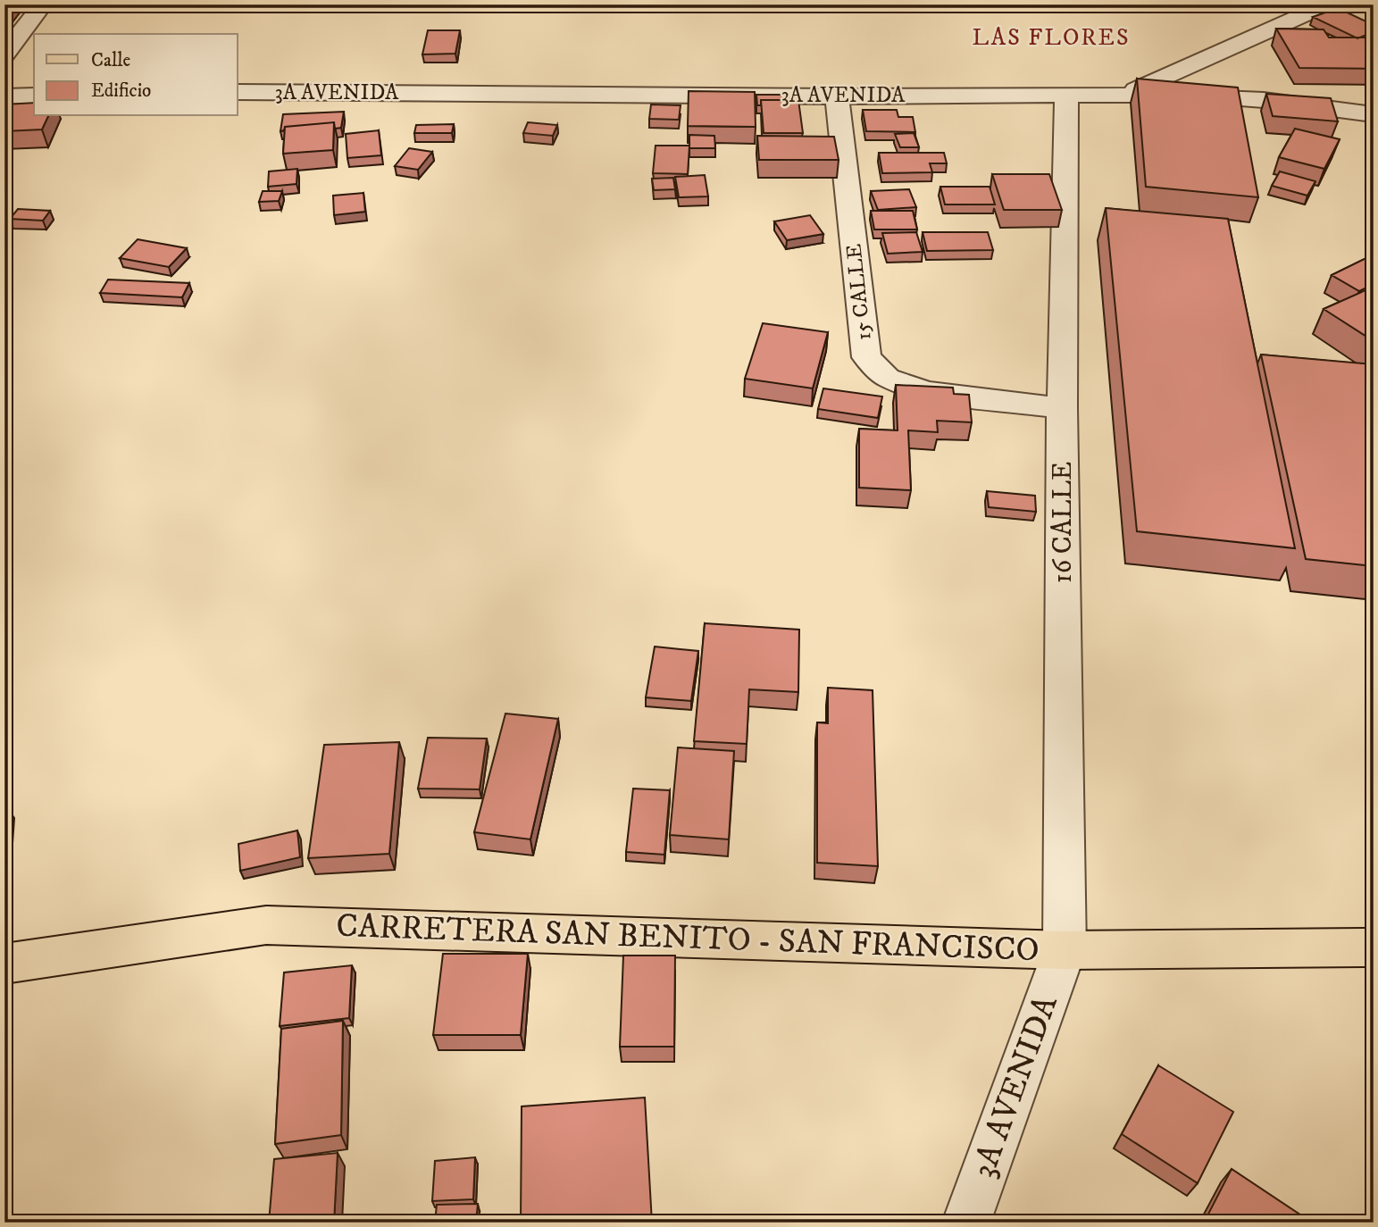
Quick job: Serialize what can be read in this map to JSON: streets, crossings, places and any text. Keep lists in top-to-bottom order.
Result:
{
  "streets": {
    "main road": ["CARRETERA SAN BENITO - SAN FRANCISCO"],
    "street": ["3A AVENIDA", "15 CALLE", "16 CALLE"]
  },
  "crossings": [
    ["3A AVENIDA", "15 CALLE"],
    ["3A AVENIDA", "16 CALLE"],
    ["3A AVENIDA", "CARRETERA SAN BENITO - SAN FRANCISCO"],
    ["15 CALLE", "16 CALLE"],
    ["16 CALLE", "CARRETERA SAN BENITO - SAN FRANCISCO"]
  ],
  "districts": ["LAS FLORES"],
  "legend": ["Calle", "Edificio"]
}
